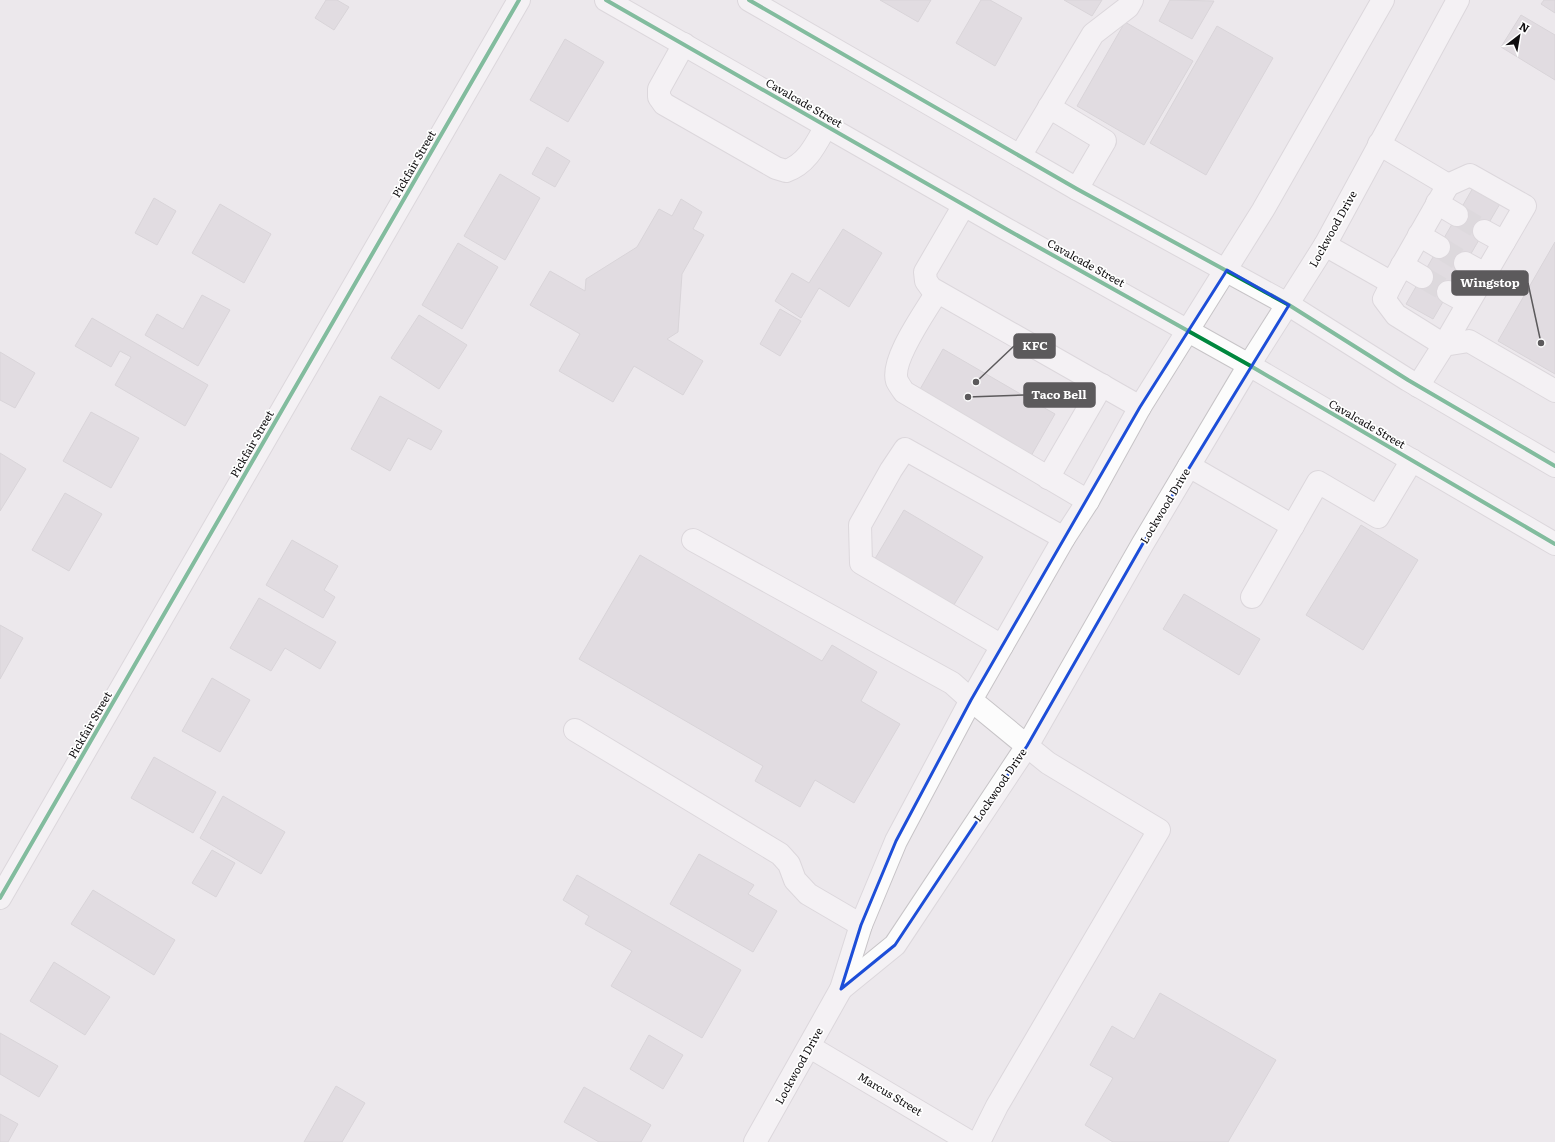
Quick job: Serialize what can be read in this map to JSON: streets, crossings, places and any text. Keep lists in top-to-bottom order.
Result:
{
  "streets": {
    "main road": [
      "Cavalcade Street",
      "Pickfair Street",
      "Lockwood Drive",
      "Marcus Street"
    ]
  },
  "crossings": [
    ["Cavalcade Street", "Lockwood Drive"],
    ["Lockwood Drive", "Marcus Street"]
  ],
  "places": ["Wingstop", "KFC", "Taco Bell"],
  "north": "top right"
}
